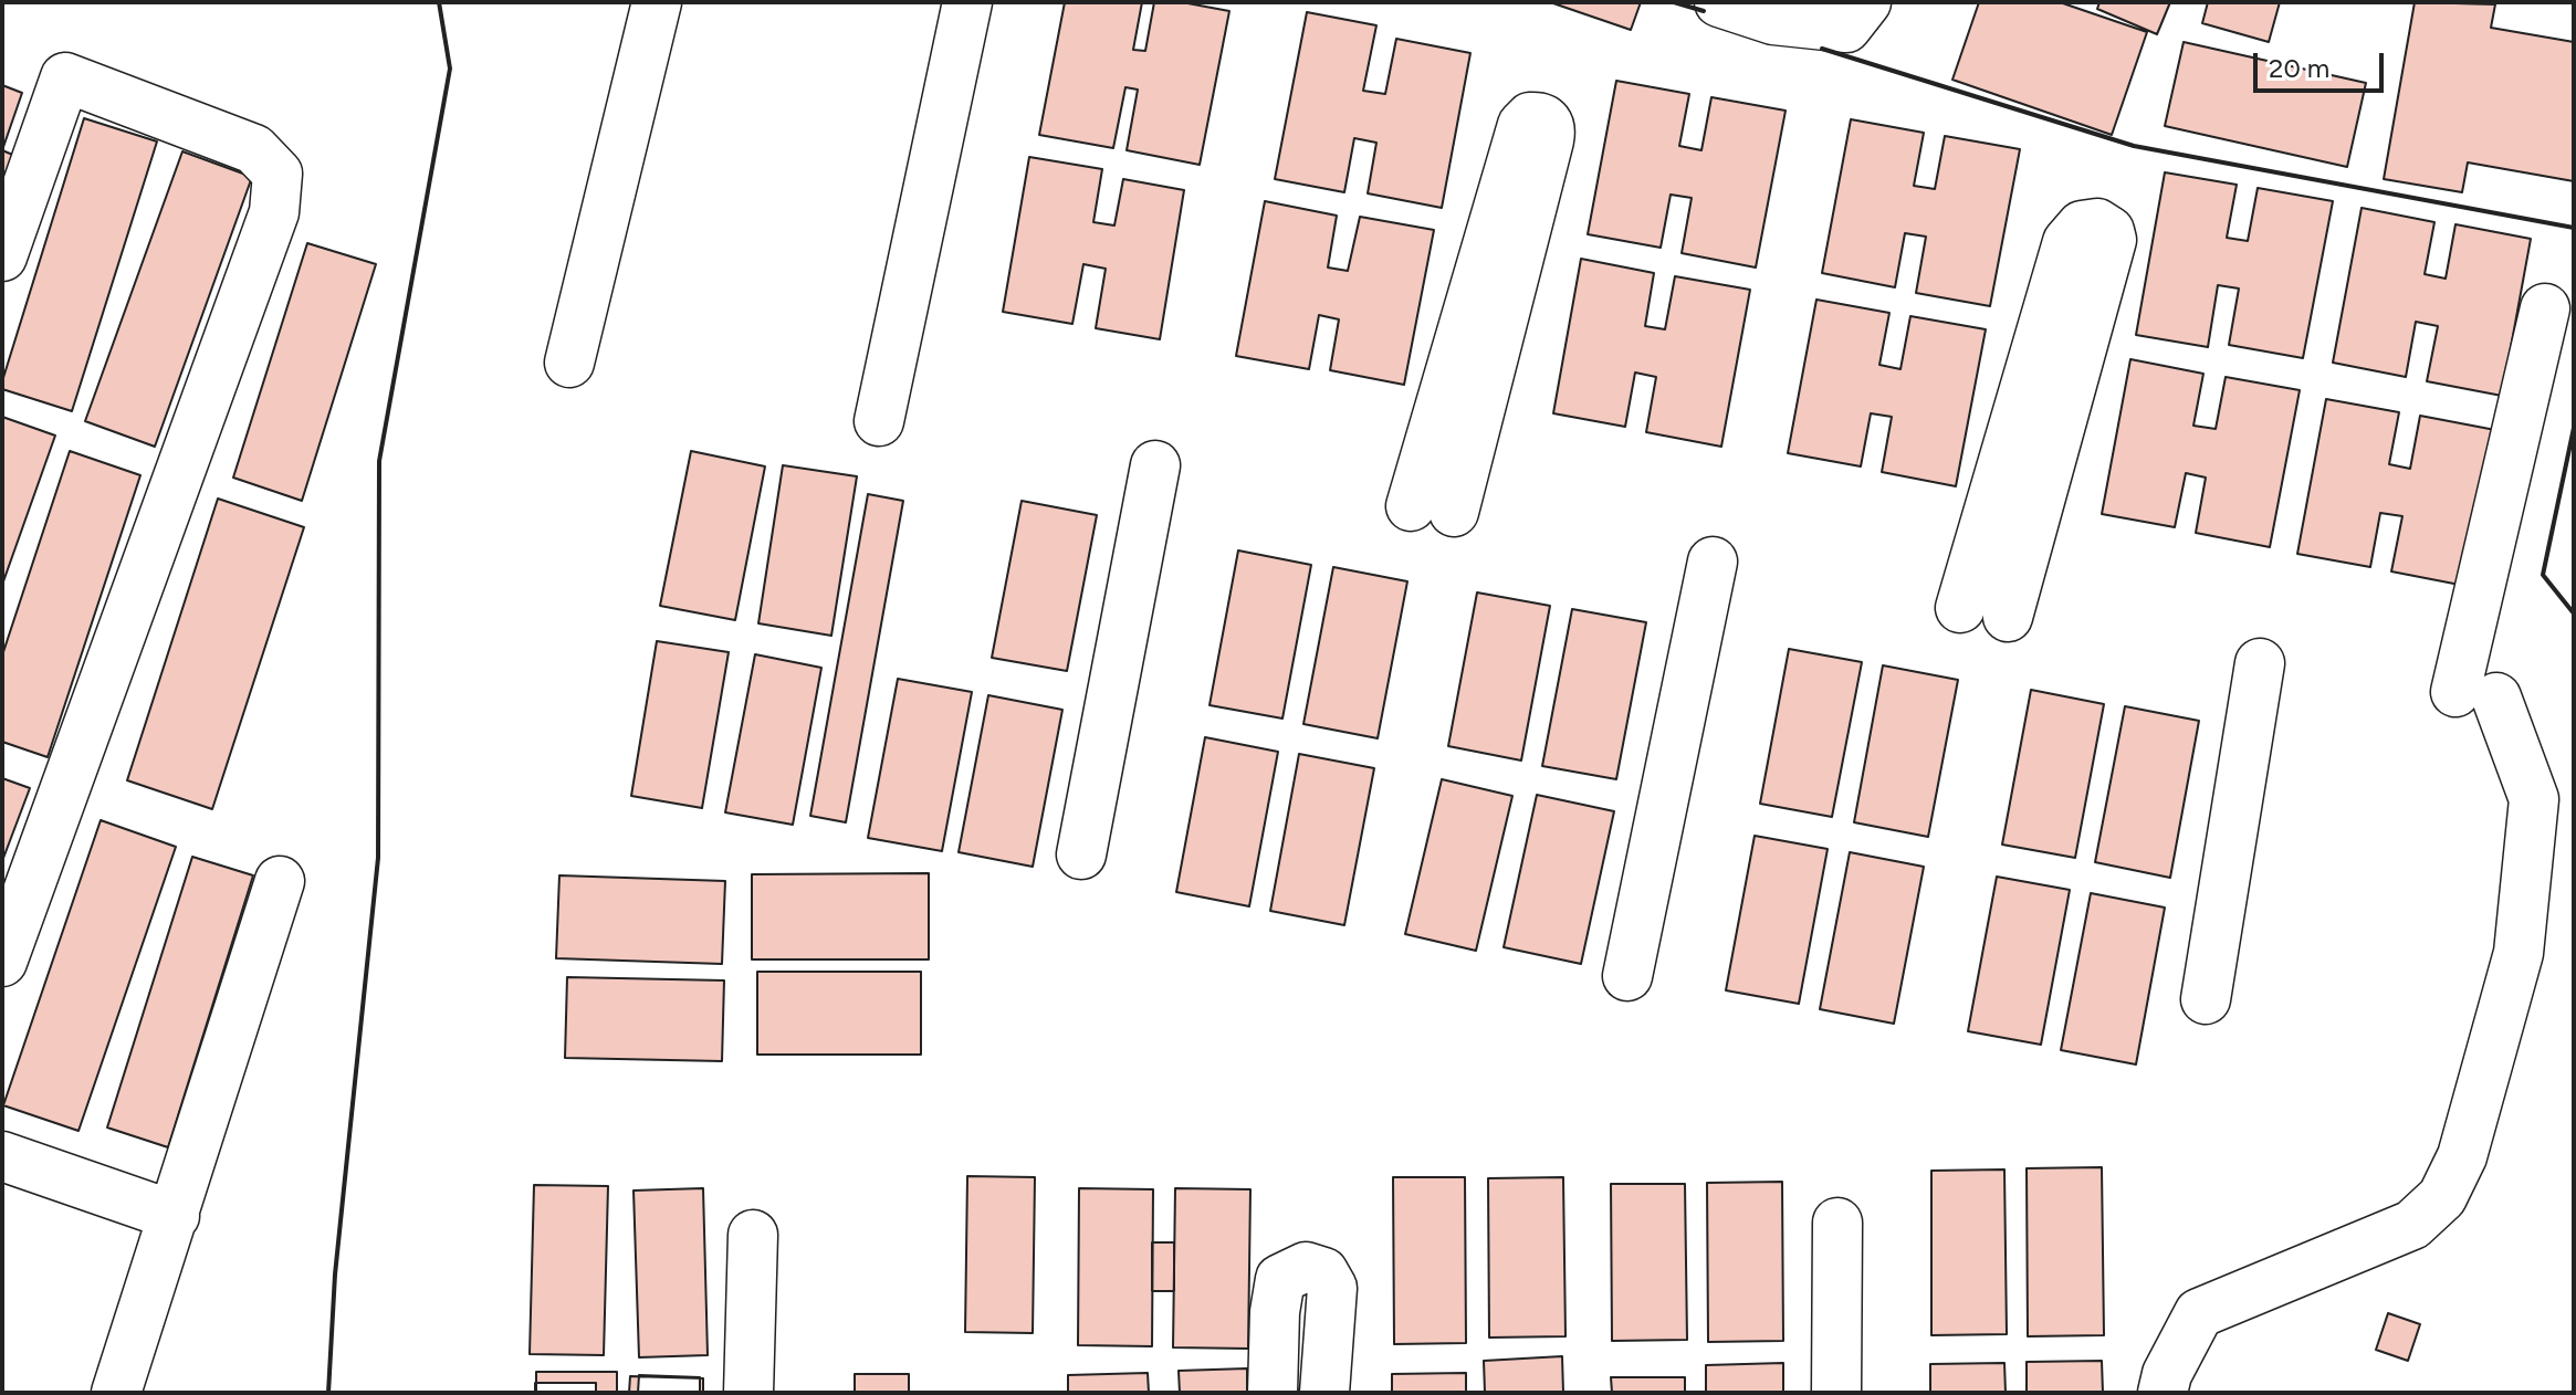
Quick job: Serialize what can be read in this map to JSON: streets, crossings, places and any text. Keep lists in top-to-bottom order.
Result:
{
  "scale_bar": "20 m"
}
